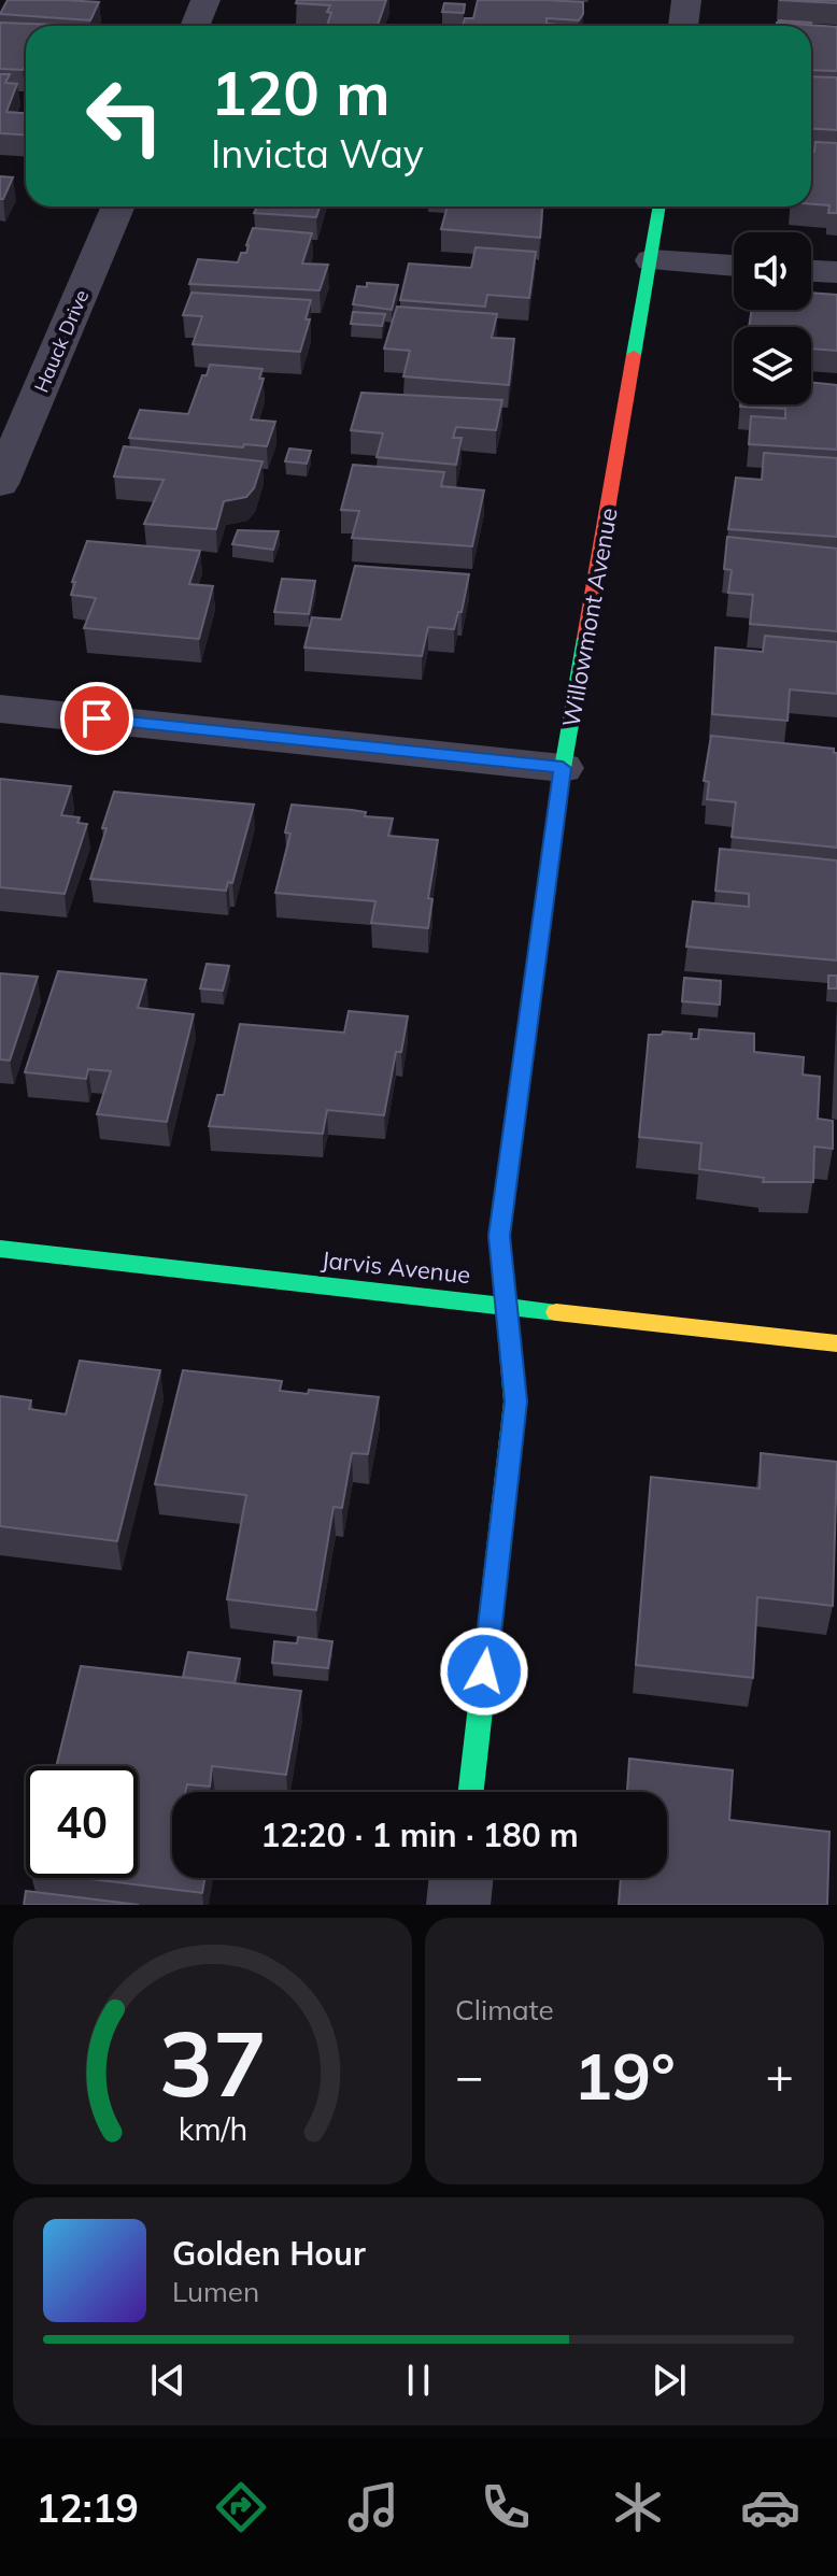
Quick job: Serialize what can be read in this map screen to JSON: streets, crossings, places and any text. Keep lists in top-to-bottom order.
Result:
{
  "streets": {
    "street": ["Hauck Drive", "Willowmont Avenue", "Jarvis Avenue"]
  },
  "crossings": [
    ["Willowmont Avenue", "Jarvis Avenue"]
  ],
  "page": {
    "turn": ["120 m", "Invicta Way"],
    "limit": "40",
    "trip": "12:20 · 1 min · 180 m",
    "tile": "Climate",
    "heat": ["−", "19°", "+"],
    "song": ["Golden Hour", "Lumen"],
    "tabs": "12:19",
    "gauge": ["37", "km/h"]
  }
}
